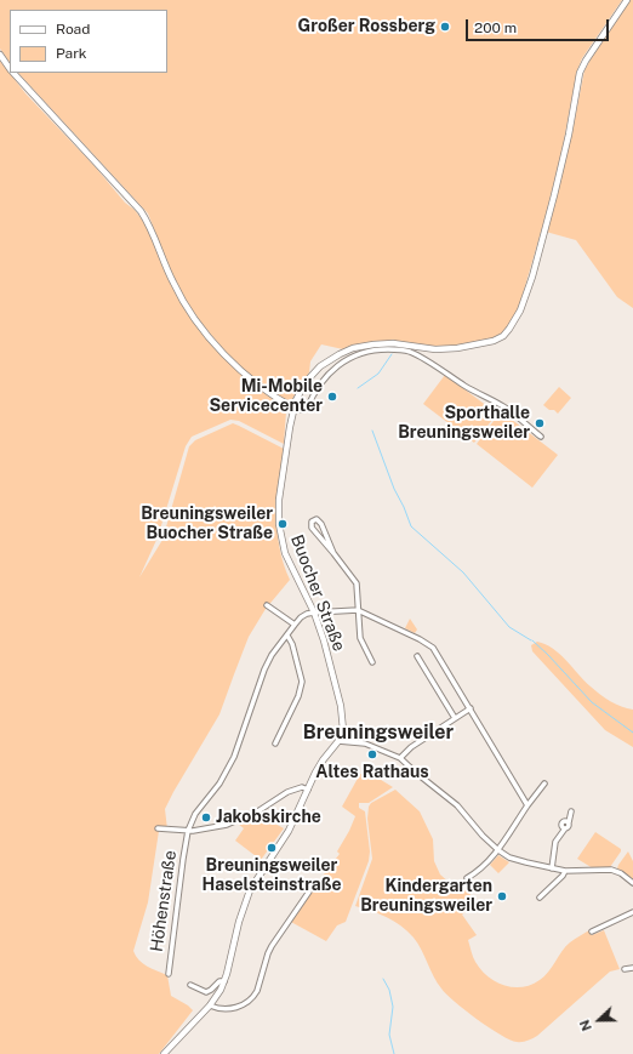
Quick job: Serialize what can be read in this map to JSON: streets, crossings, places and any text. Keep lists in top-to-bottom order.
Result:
{
  "streets": {
    "street": ["Buocher Straße", "Höhenstraße"]
  },
  "districts": ["Breuningsweiler"],
  "places": [
    "Großer Rossberg",
    "Mi-Mobile Servicecenter",
    "Sporthalle Breuningsweiler",
    "Breuningsweiler Buocher Straße",
    "Altes Rathaus",
    "Jakobskirche",
    "Breuningsweiler Haselsteinstraße",
    "Kindergarten Breuningsweiler"
  ],
  "legend": ["Road", "Park"],
  "scale_bar": "200 m",
  "north": "left"
}
